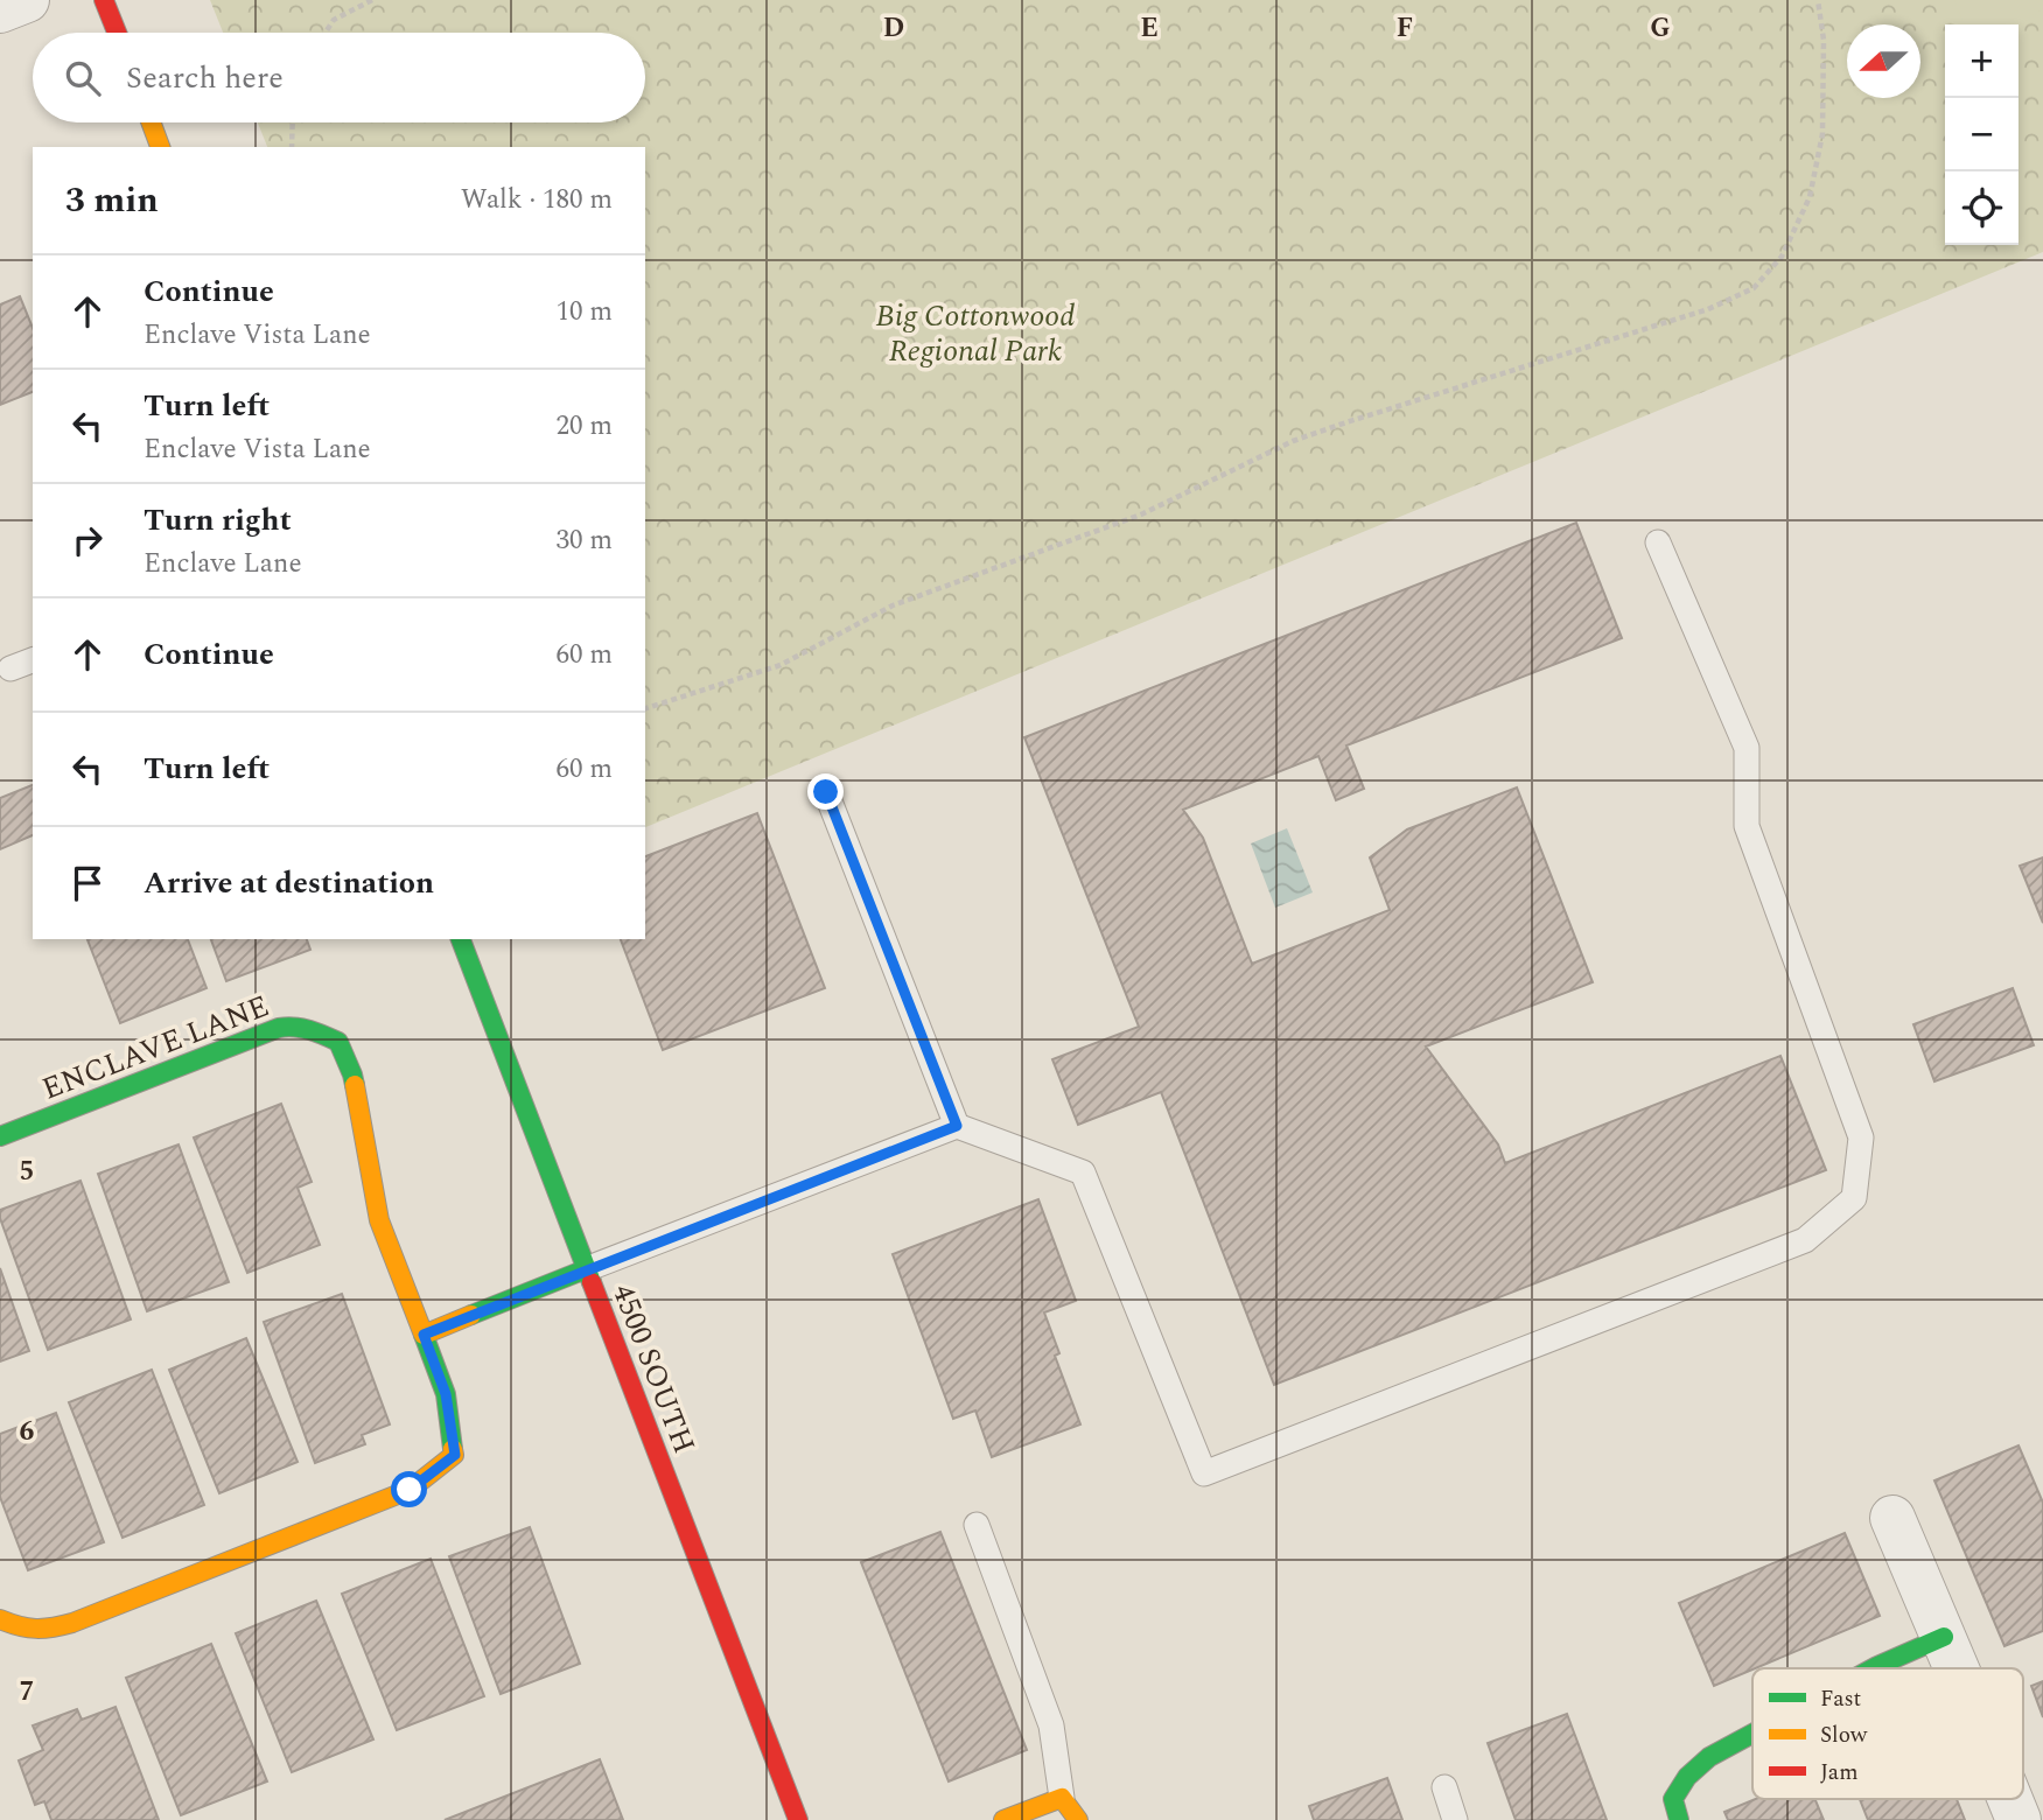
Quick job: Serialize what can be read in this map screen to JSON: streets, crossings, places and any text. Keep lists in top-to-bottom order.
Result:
{
  "streets": {
    "street": ["ENCLAVE LANE", "4500 SOUTH"]
  },
  "parks": ["Big Cottonwood Regional Park"],
  "legend": ["Fast", "Slow", "Jam"],
  "north": "left",
  "page": {
    "map_buttons": ["+", "−"],
    "search": "Search here",
    "heading": ["3 min", "Walk · 180 m"],
    "list": [
      ["Continue", "Enclave Vista Lane", "10 m"],
      ["Turn left", "Enclave Vista Lane", "20 m"],
      ["Turn right", "Enclave Lane", "30 m"],
      ["Continue", "60 m"],
      ["Turn left", "60 m"],
      "Arrive at destination"
    ]
  },
  "grid": {
    "columns": [
      "D",
      "E",
      "F",
      "G"
    ],
    "rows": ["5", "6", "7"]
  }
}
